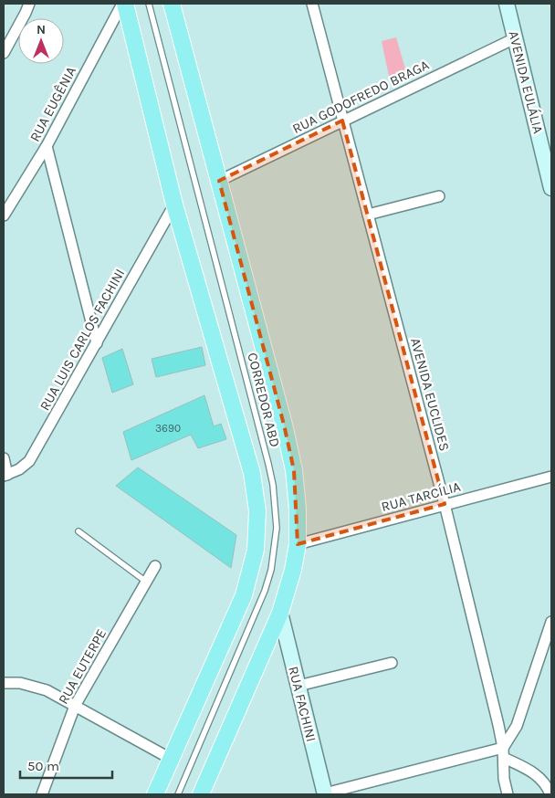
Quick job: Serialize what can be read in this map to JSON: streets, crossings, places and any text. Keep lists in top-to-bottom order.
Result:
{
  "streets": {
    "street": [
      "AVENIDA EULÁLIA",
      "RUA GODOFREDO BRAGA",
      "RUA EUGÊNIA",
      "RUA LUIS CARLOS FACHINI",
      "AVENIDA EUCLIDES",
      "RUA TARCÍLIA",
      "RUA EUTERPE",
      "RUA FACHINI"
    ],
    "lane": ["CORREDOR ABD"]
  },
  "crossings": [
    ["AVENIDA EULÁLIA", "RUA GODOFREDO BRAGA"],
    ["RUA GODOFREDO BRAGA", "AVENIDA EUCLIDES"],
    ["AVENIDA EUCLIDES", "RUA TARCÍLIA"]
  ],
  "house_numbers": ["3690"],
  "scale_bar": "50 m",
  "north": "top"
}
